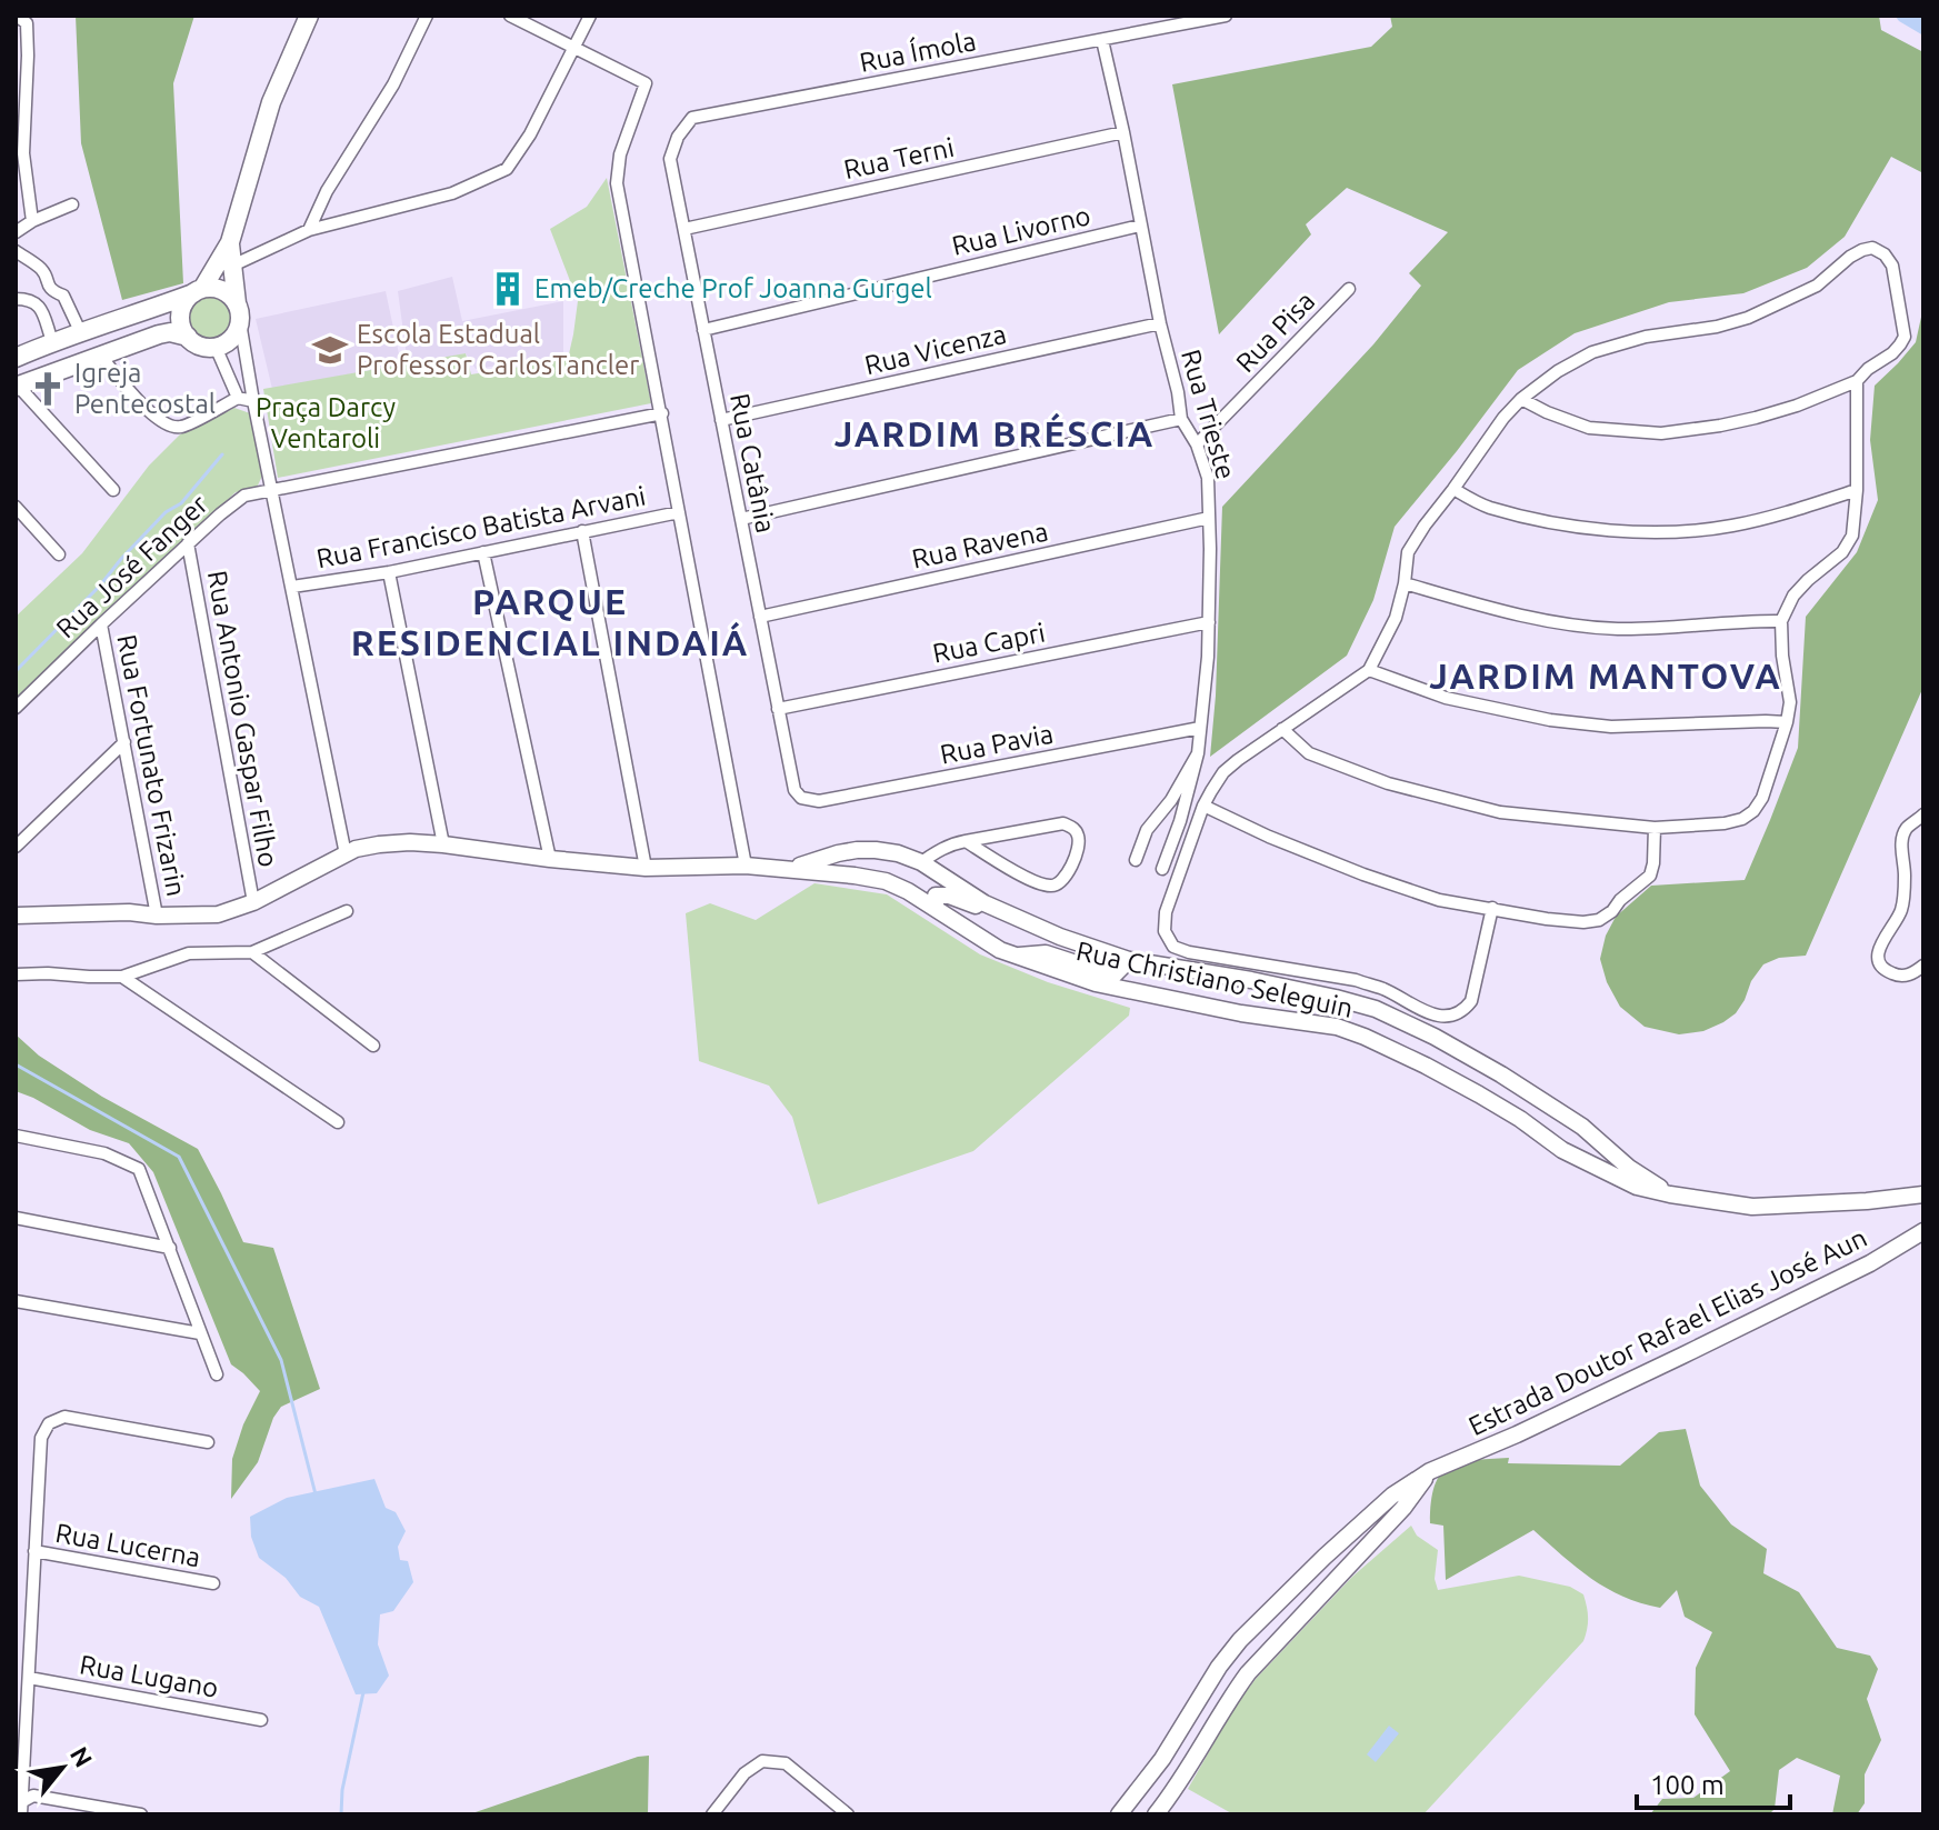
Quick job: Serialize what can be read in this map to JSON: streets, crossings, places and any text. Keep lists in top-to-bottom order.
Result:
{
  "streets": {
    "main road": ["Rua Christiano Seleguin", "Estrada Doutor Rafael Elias José Aun"],
    "street": [
      "Rua Ímola",
      "Rua Terni",
      "Rua Livorno",
      "Rua Pisa",
      "Rua Vicenza",
      "Rua Trieste",
      "Rua Catânia",
      "Rua Francisco Batista Arvani",
      "Rua Ravena",
      "Rua José Fanger",
      "Rua Capri",
      "Rua Antonio Gaspar Filho",
      "Rua Pavia",
      "Rua Fortunato Frizarin",
      "Rua Lucerna",
      "Rua Lugano"
    ]
  },
  "crossings": [
    ["Rua Ímola", "Rua Trieste"],
    ["Rua Ímola", "Rua Catânia"],
    ["Rua Terni", "Rua Trieste"],
    ["Rua Terni", "Rua Catânia"],
    ["Rua Livorno", "Rua Trieste"],
    ["Rua Livorno", "Rua Catânia"],
    ["Rua Pisa", "Rua Trieste"],
    ["Rua Vicenza", "Rua Trieste"],
    ["Rua Vicenza", "Rua Catânia"],
    ["Rua Trieste", "Rua Ravena"],
    ["Rua Trieste", "Rua Capri"],
    ["Rua Trieste", "Rua Pavia"],
    ["Rua Catânia", "Rua Ravena"],
    ["Rua Catânia", "Rua Capri"],
    ["Rua Catânia", "Rua Pavia"],
    ["Rua José Fanger", "Rua Antonio Gaspar Filho"],
    ["Rua José Fanger", "Rua Fortunato Frizarin"],
    ["Rua Antonio Gaspar Filho", "Rua Christiano Seleguin"],
    ["Rua Fortunato Frizarin", "Rua Christiano Seleguin"]
  ],
  "districts": ["JARDIM BRÉSCIA", "PARQUE RESIDENCIAL INDAIÁ", "JARDIM MANTOVA"],
  "parks": ["Praça Darcy Ventaroli"],
  "places": {
    "building": ["Emeb/Creche Prof Joanna Gurgel"],
    "school or university": ["Escola Estadual Professor CarlosTancler"],
    "church": ["Igreja Pentecostal"]
  },
  "scale_bar": "100 m",
  "north": "top right"
}
